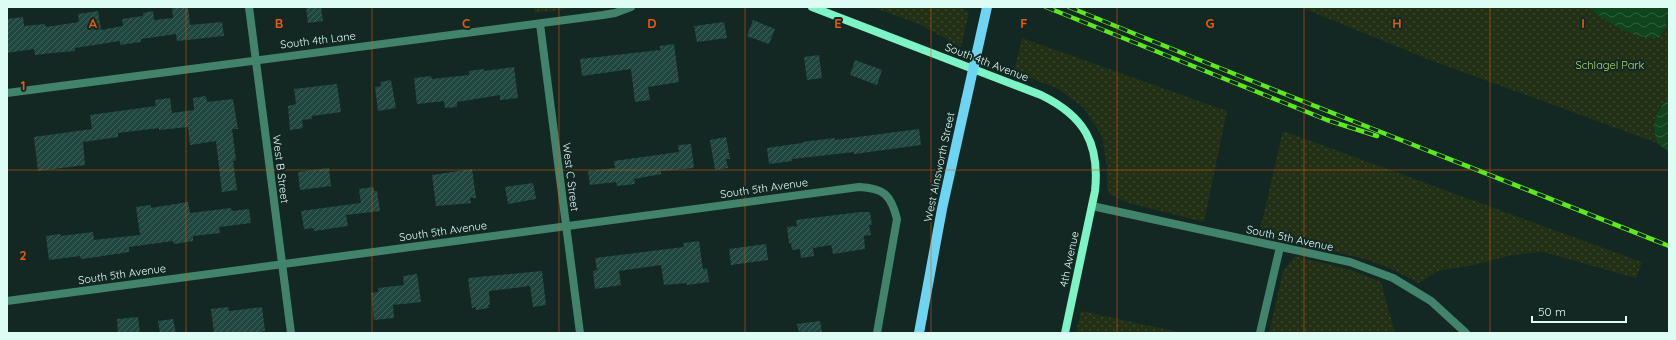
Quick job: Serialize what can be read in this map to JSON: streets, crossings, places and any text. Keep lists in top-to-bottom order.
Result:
{
  "streets": {
    "main road": ["West Ainsworth Street"],
    "street": [
      "South 4th Lane",
      "South 4th Avenue",
      "West B Street",
      "West C Street",
      "South 5th Avenue",
      "4th Avenue"
    ]
  },
  "crossings": [
    ["South 4th Lane", "West B Street"],
    ["South 4th Lane", "West C Street"],
    ["South 4th Avenue", "4th Avenue"],
    ["West B Street", "South 5th Avenue"],
    ["West C Street", "South 5th Avenue"],
    ["South 5th Avenue", "4th Avenue"]
  ],
  "parks": ["Schlagel Park"],
  "scale_bar": "50 m",
  "grid": {
    "columns": [
      "A",
      "B",
      "C",
      "D",
      "E",
      "F",
      "G",
      "H",
      "I"
    ],
    "rows": ["1", "2"]
  }
}
